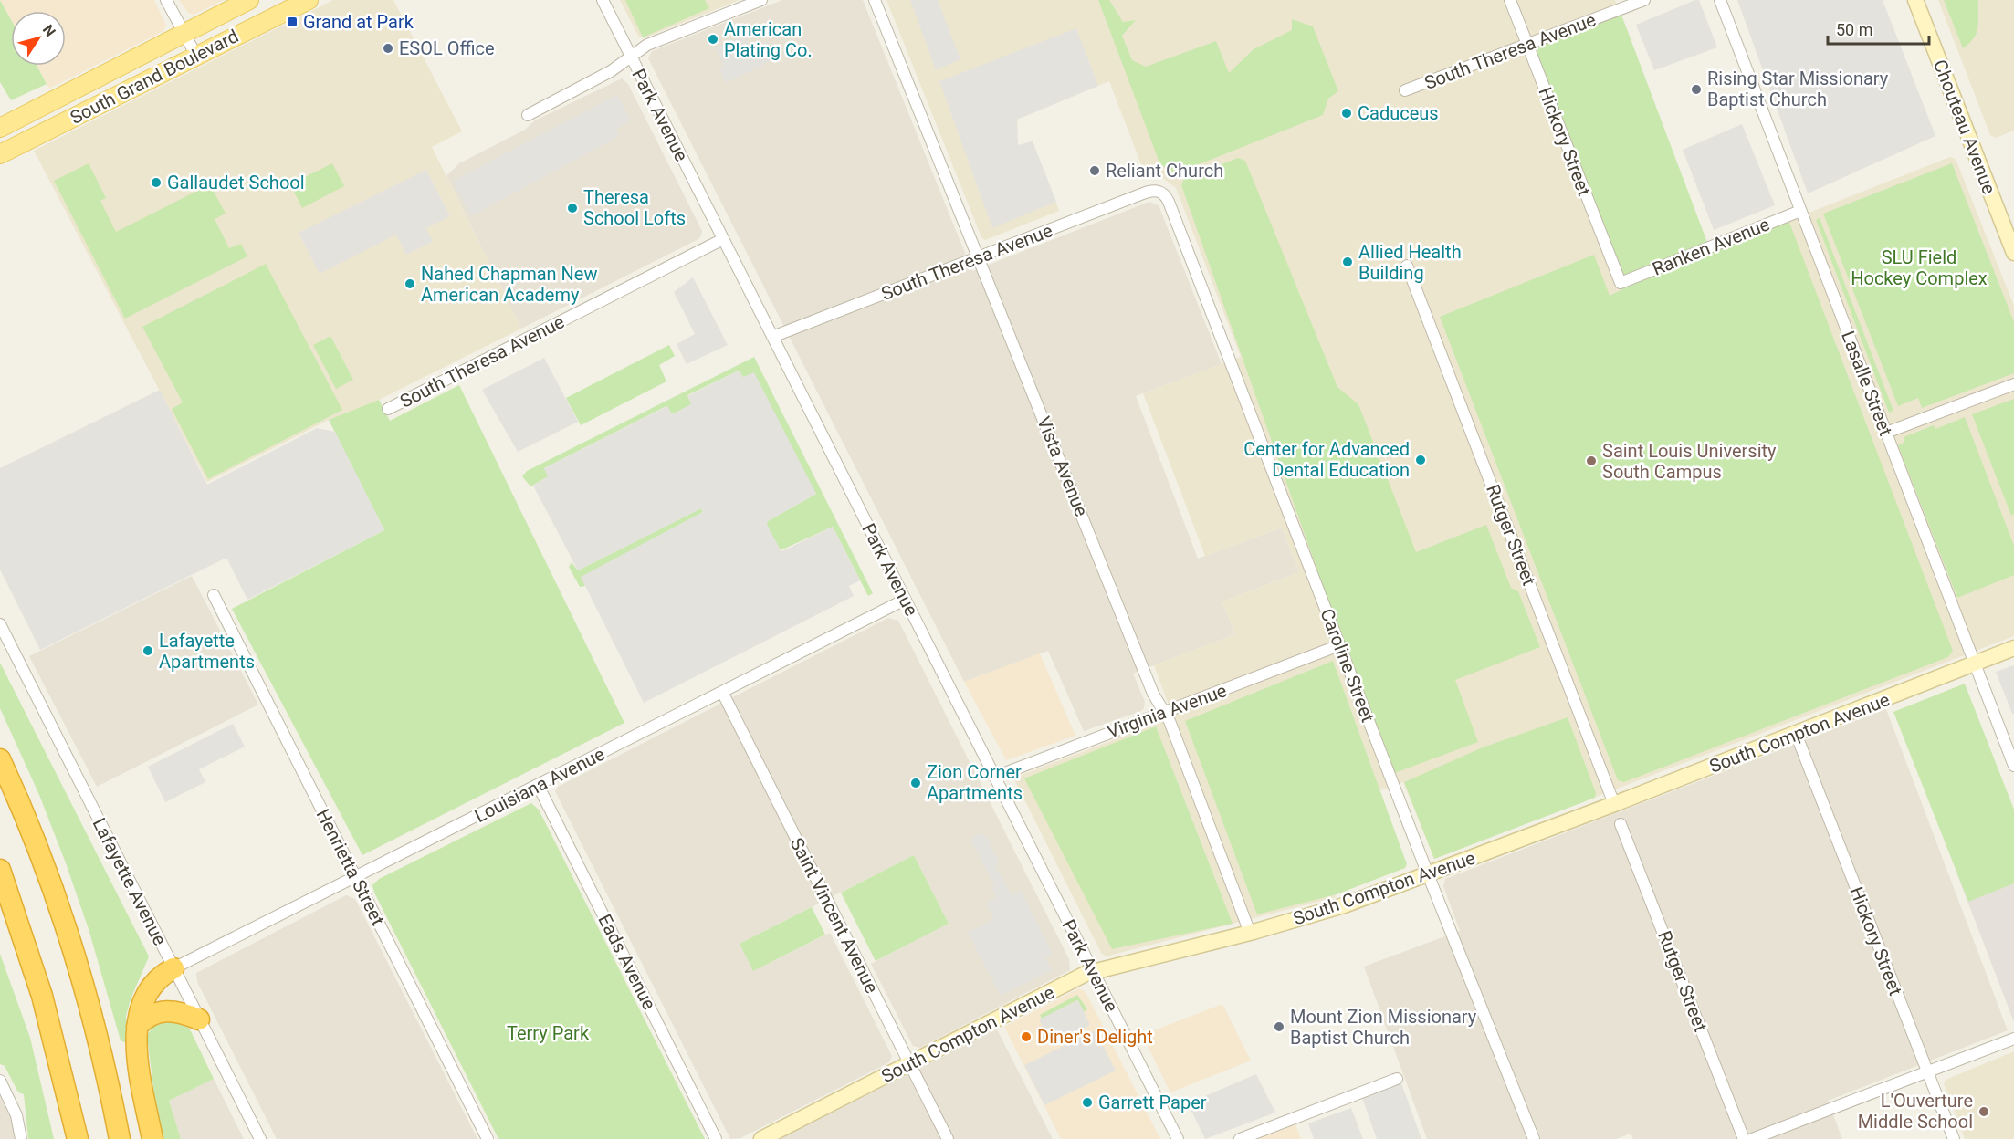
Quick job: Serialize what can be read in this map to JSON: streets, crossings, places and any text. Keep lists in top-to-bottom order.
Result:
{
  "streets": {
    "main road": ["South Grand Boulevard", "Chouteau Avenue", "South Compton Avenue"],
    "street": [
      "South Theresa Avenue",
      "Park Avenue",
      "Hickory Street",
      "Ranken Avenue",
      "Lasalle Street",
      "Vista Avenue",
      "Rutger Street",
      "Caroline Street",
      "Virginia Avenue",
      "Louisiana Avenue",
      "Henrietta Street",
      "Lafayette Avenue",
      "Saint Vincent Avenue",
      "Eads Avenue"
    ]
  },
  "crossings": [
    ["South Theresa Avenue", "Park Avenue"],
    ["South Theresa Avenue", "Hickory Street"],
    ["South Theresa Avenue", "Vista Avenue"],
    ["South Theresa Avenue", "Caroline Street"],
    ["Park Avenue", "Virginia Avenue"],
    ["Park Avenue", "South Compton Avenue"],
    ["Park Avenue", "Louisiana Avenue"],
    ["Hickory Street", "Ranken Avenue"],
    ["Ranken Avenue", "Lasalle Street"],
    ["Lasalle Street", "South Compton Avenue"],
    ["Vista Avenue", "Virginia Avenue"],
    ["Vista Avenue", "South Compton Avenue"],
    ["Rutger Street", "South Compton Avenue"],
    ["Caroline Street", "Virginia Avenue"],
    ["Caroline Street", "South Compton Avenue"],
    ["South Compton Avenue", "Saint Vincent Avenue"],
    ["Louisiana Avenue", "Henrietta Street"],
    ["Louisiana Avenue", "Lafayette Avenue"],
    ["Louisiana Avenue", "Saint Vincent Avenue"],
    ["Louisiana Avenue", "Eads Avenue"]
  ],
  "parks": ["SLU Field Hockey Complex", "Terry Park"],
  "places": {
    "transit": ["Grand at Park"],
    "other": [
      "American Plating Co.",
      "ESOL Office",
      "Rising Star Missionary Baptist Church",
      "Caduceus",
      "Reliant Church",
      "Gallaudet School",
      "Theresa School Lofts",
      "Allied Health Building",
      "Nahed Chapman New American Academy",
      "Center for Advanced Dental Education",
      "Saint Louis University South Campus",
      "Lafayette Apartments",
      "Zion Corner Apartments",
      "Mount Zion Missionary Baptist Church",
      "Diner's Delight",
      "Garrett Paper",
      "L'Ouverture Middle School"
    ]
  },
  "scale_bar": "50 m",
  "north": "top right"
}
